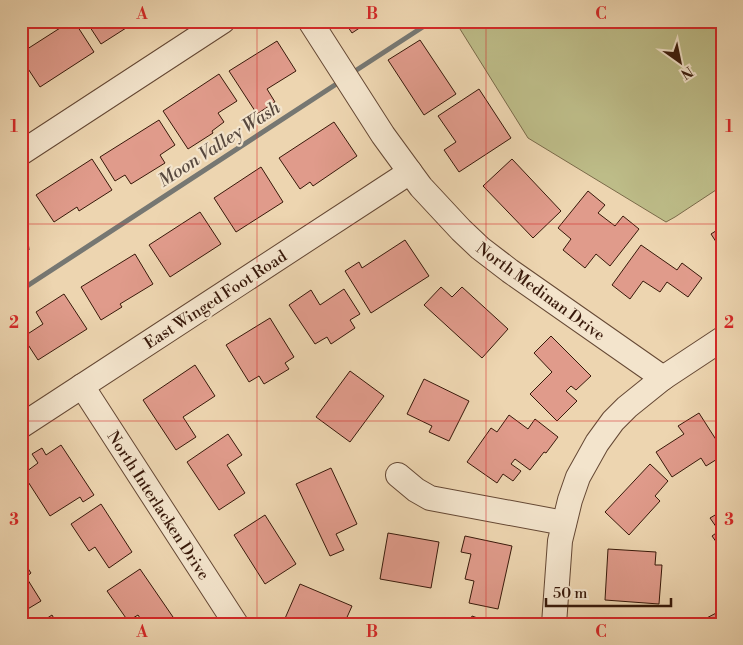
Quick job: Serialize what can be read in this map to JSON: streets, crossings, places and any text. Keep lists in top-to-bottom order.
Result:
{
  "streets": {
    "street": ["North Medinan Drive", "East Winged Foot Road", "North Interlacken Drive"]
  },
  "crossings": [
    ["North Medinan Drive", "East Winged Foot Road"],
    ["East Winged Foot Road", "North Interlacken Drive"]
  ],
  "water": ["Moon Valley Wash"],
  "scale_bar": "50 m",
  "north": "bottom right",
  "grid": {
    "columns": ["A", "B", "C"],
    "rows": ["1", "2", "3"]
  }
}
